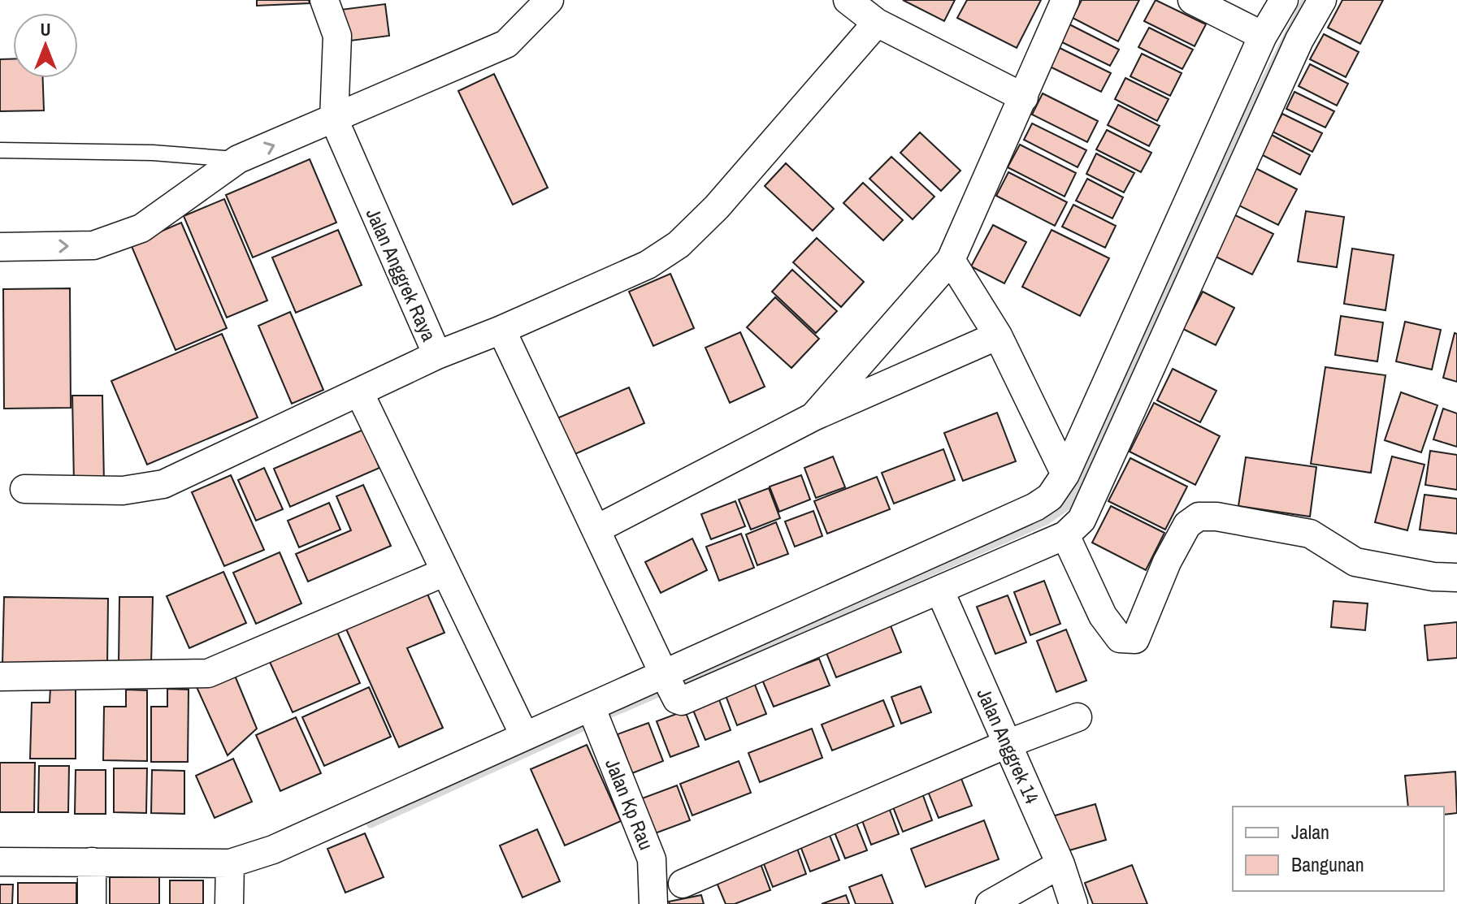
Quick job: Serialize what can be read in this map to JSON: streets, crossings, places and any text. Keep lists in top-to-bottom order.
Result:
{
  "streets": {
    "street": ["Jalan Anggrek Raya", "Jalan Anggrek 14", "Jalan Kp Rau"]
  },
  "legend": ["Jalan", "Bangunan"],
  "north": "top"
}
